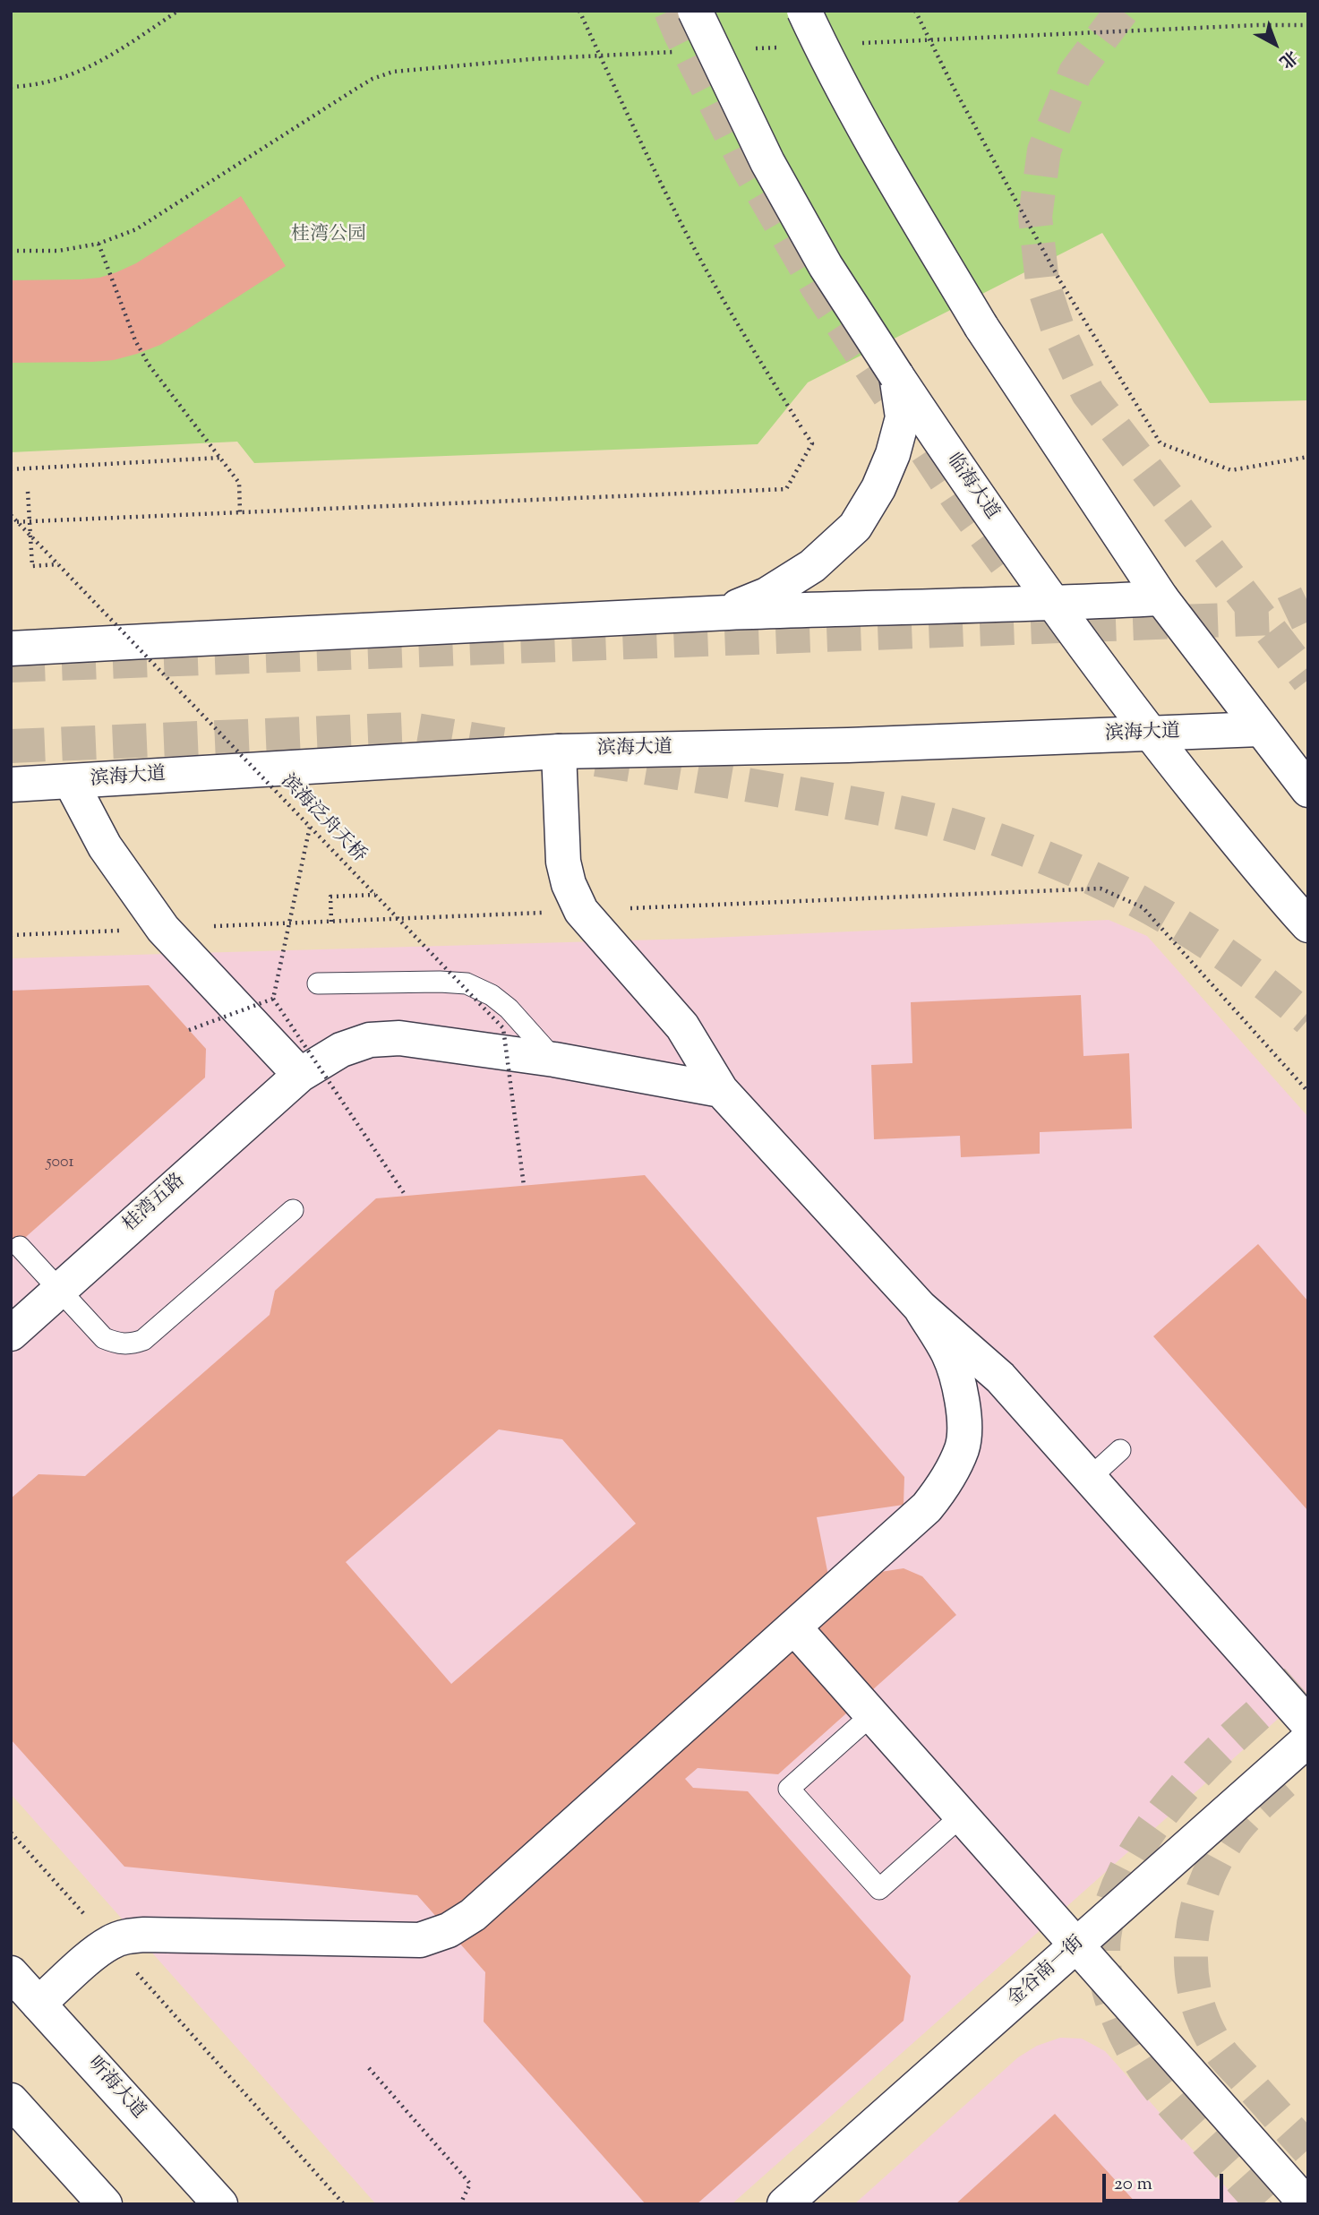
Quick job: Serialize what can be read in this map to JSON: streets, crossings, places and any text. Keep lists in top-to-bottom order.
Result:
{
  "streets": {
    "street": [
      "临海大道",
      "滨海大道",
      "桂湾五路",
      "金谷南一街",
      "听海大道"
    ],
    "path": ["滨海泛舟天桥"]
  },
  "crossings": [
    ["临海大道", "滨海大道"]
  ],
  "parks": ["桂湾公园"],
  "house_numbers": ["5001"],
  "scale_bar": "20 m",
  "north": "bottom right"
}
